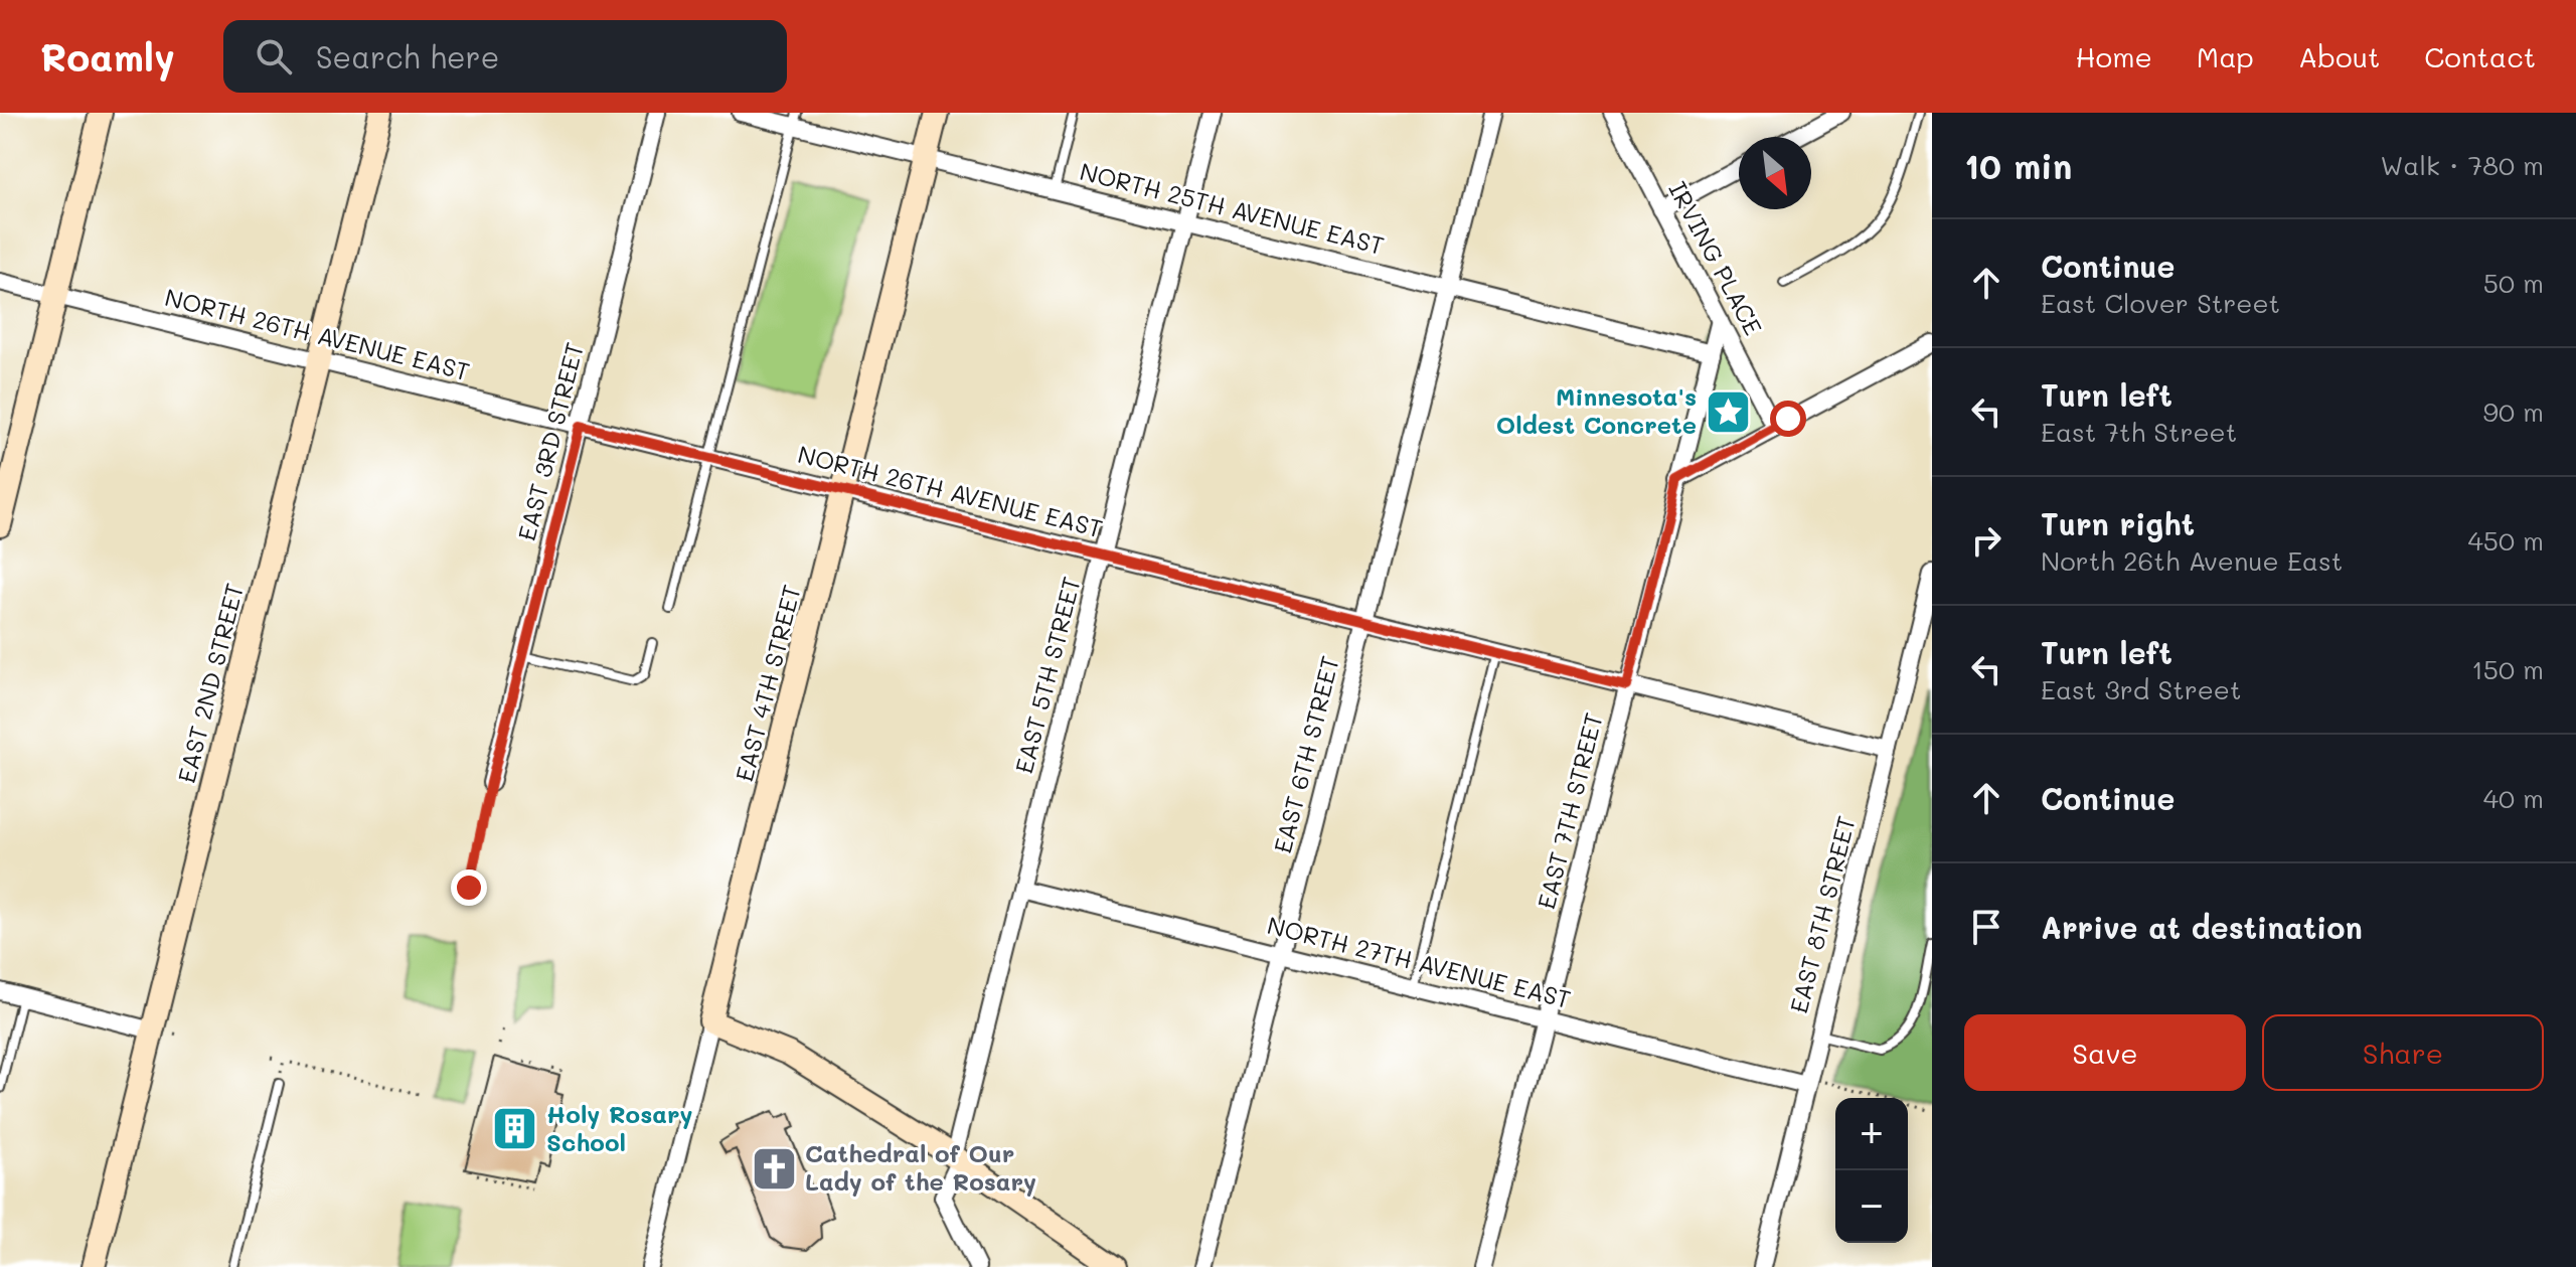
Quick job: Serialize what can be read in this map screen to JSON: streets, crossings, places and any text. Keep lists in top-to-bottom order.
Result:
{
  "streets": {
    "street": [
      "NORTH 25TH AVENUE EAST",
      "IRVING PLACE",
      "NORTH 26TH AVENUE EAST",
      "EAST 3RD STREET",
      "EAST 5TH STREET",
      "EAST 2ND STREET",
      "EAST 4TH STREET",
      "EAST 6TH STREET",
      "EAST 7TH STREET",
      "EAST 8TH STREET",
      "NORTH 27TH AVENUE EAST"
    ]
  },
  "crossings": [
    ["NORTH 25TH AVENUE EAST", "EAST 5TH STREET"],
    ["NORTH 25TH AVENUE EAST", "EAST 4TH STREET"],
    ["NORTH 25TH AVENUE EAST", "EAST 6TH STREET"],
    ["NORTH 25TH AVENUE EAST", "EAST 7TH STREET"],
    ["IRVING PLACE", "EAST 7TH STREET"],
    ["NORTH 26TH AVENUE EAST", "EAST 3RD STREET"],
    ["NORTH 26TH AVENUE EAST", "EAST 5TH STREET"],
    ["NORTH 26TH AVENUE EAST", "EAST 2ND STREET"],
    ["NORTH 26TH AVENUE EAST", "EAST 4TH STREET"],
    ["NORTH 26TH AVENUE EAST", "EAST 6TH STREET"],
    ["NORTH 26TH AVENUE EAST", "EAST 7TH STREET"],
    ["NORTH 26TH AVENUE EAST", "EAST 8TH STREET"],
    ["EAST 5TH STREET", "NORTH 27TH AVENUE EAST"],
    ["EAST 6TH STREET", "NORTH 27TH AVENUE EAST"],
    ["EAST 7TH STREET", "NORTH 27TH AVENUE EAST"],
    ["EAST 8TH STREET", "NORTH 27TH AVENUE EAST"]
  ],
  "places": {
    "place": ["Minnesota's Oldest Concrete"],
    "building": ["Holy Rosary School"],
    "church": ["Cathedral of Our Lady of the Rosary"]
  },
  "north": "bottom right",
  "page": {
    "header": "Roamly",
    "search": "Search here",
    "nav": [
      "Home",
      "Map",
      "About",
      "Contact"
    ],
    "heading": ["10 min", "Walk · 780 m"],
    "list": [
      ["Continue", "East Clover Street", "50 m"],
      ["Turn left", "East 7th Street", "90 m"],
      ["Turn right", "North 26th Avenue East", "450 m"],
      ["Turn left", "East 3rd Street", "150 m"],
      ["Continue", "40 m"],
      "Arrive at destination"
    ],
    "buttons": ["Save", "Share"],
    "map_buttons": ["+", "−"]
  }
}
